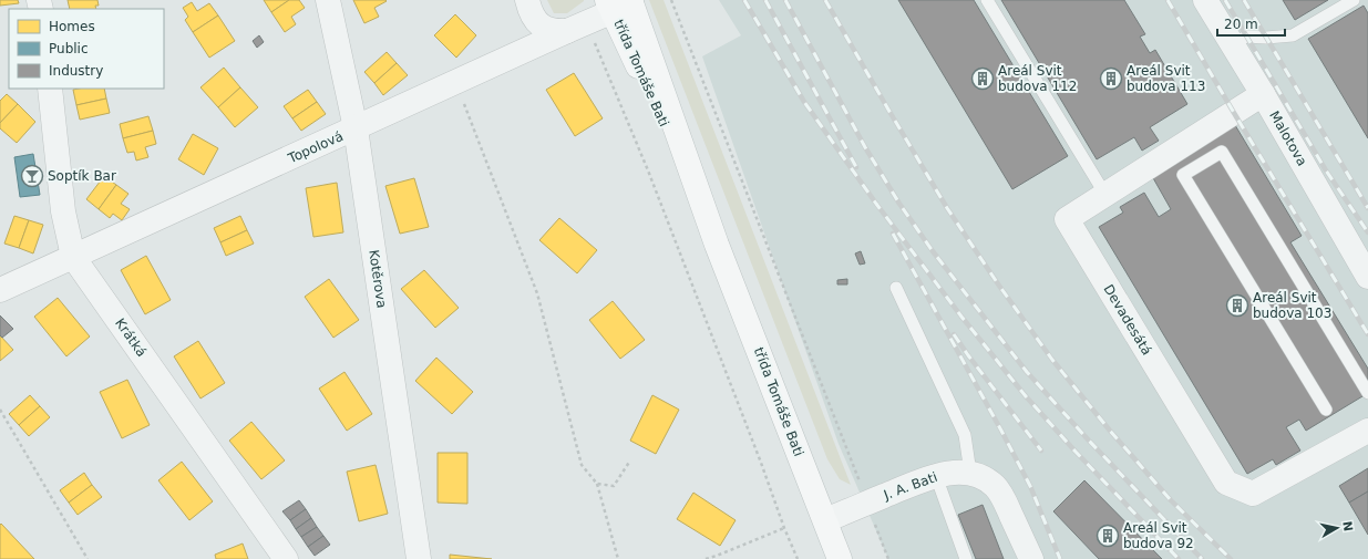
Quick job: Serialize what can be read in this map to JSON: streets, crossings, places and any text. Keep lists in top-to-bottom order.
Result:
{
  "streets": {
    "main road": ["třída Tomáše Bati"],
    "street": [
      "Malotova",
      "Topolová",
      "Kotěrova",
      "Devadesátá",
      "Krátká",
      "J. A. Bati"
    ]
  },
  "crossings": [
    ["třída Tomáše Bati", "Topolová"],
    ["třída Tomáše Bati", "J. A. Bati"],
    ["Malotova", "Devadesátá"],
    ["Topolová", "Kotěrova"],
    ["Topolová", "Krátká"]
  ],
  "places": {
    "building": [
      "Areál Svit budova 112",
      "Areál Svit budova 113",
      "Areál Svit budova 103",
      "Areál Svit budova 92"
    ],
    "bar": ["Soptík Bar"]
  },
  "legend": ["Homes", "Public", "Industry"],
  "scale_bar": "20 m",
  "north": "right"
}
